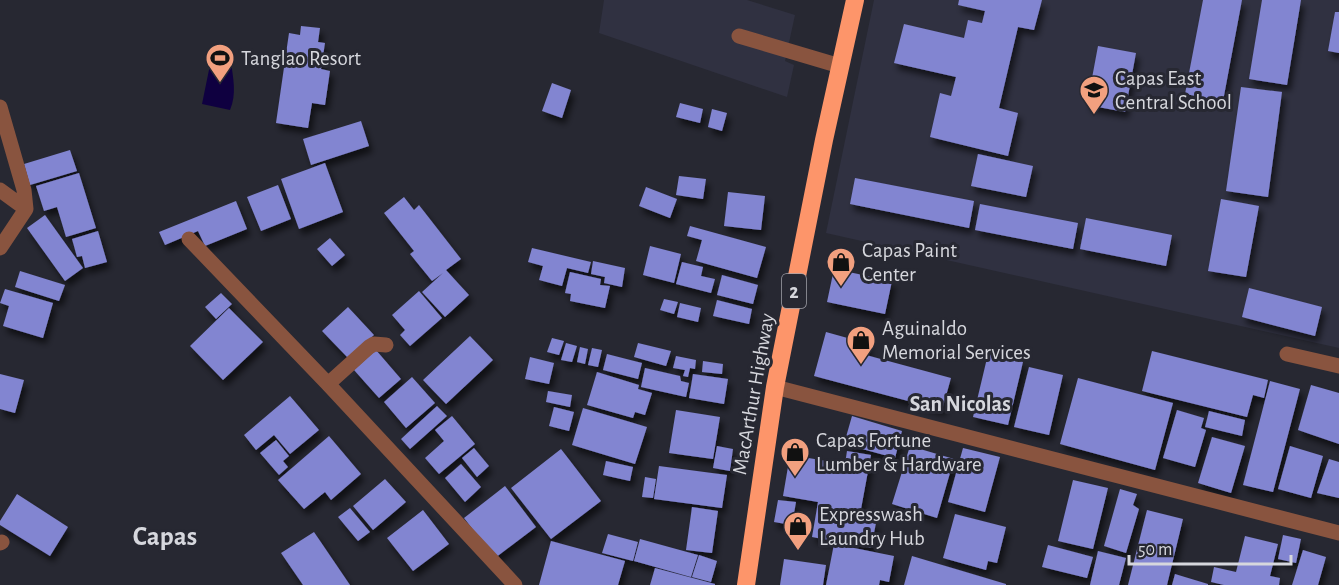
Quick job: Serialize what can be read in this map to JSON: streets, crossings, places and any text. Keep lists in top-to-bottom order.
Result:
{
  "streets": {
    "highway": ["2", "MacArthur Highway"]
  },
  "districts": ["San Nicolas", "Capas"],
  "places": {
    "sports": ["Tanglao Resort"],
    "school or university": ["Capas East Central School"],
    "shop": [
      "Capas Paint Center",
      "Aguinaldo Memorial Services",
      "Capas Fortune Lumber & Hardware",
      "Expresswash Laundry Hub"
    ]
  },
  "scale_bar": "50 m"
}
